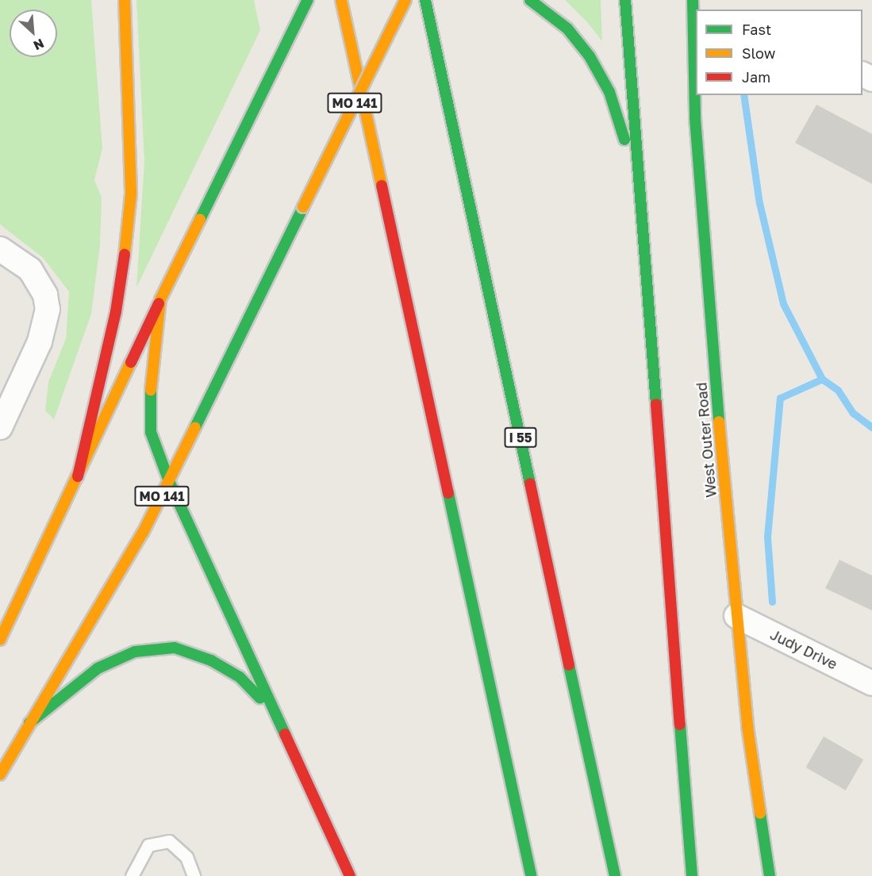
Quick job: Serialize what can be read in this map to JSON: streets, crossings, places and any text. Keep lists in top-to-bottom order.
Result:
{
  "streets": {
    "main road": ["MO 141", "I 55", "West Outer Road"],
    "street": ["Judy Drive"]
  },
  "crossings": [
    ["West Outer Road", "Judy Drive"]
  ],
  "legend": ["Fast", "Slow", "Jam"],
  "north": "bottom right"
}
